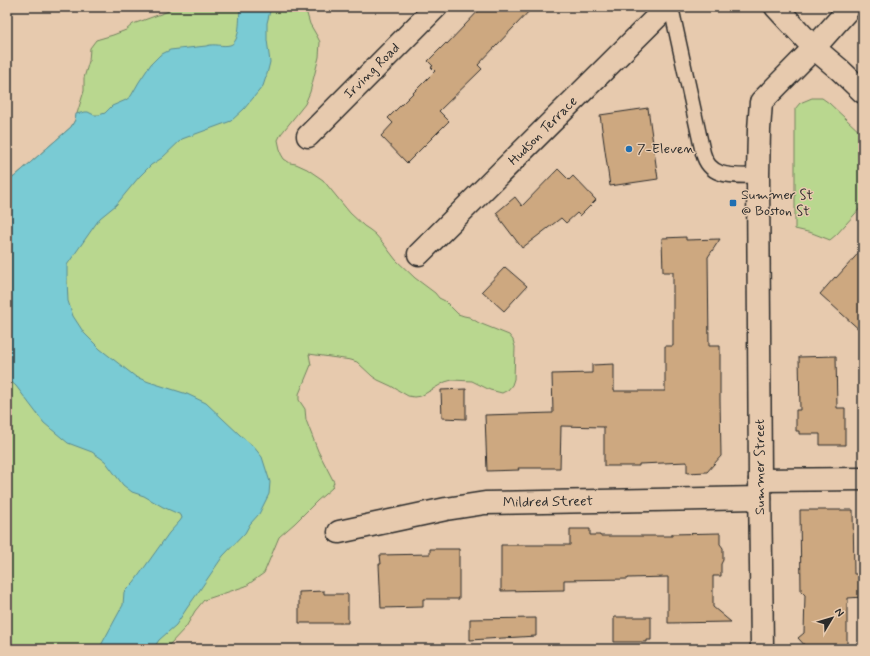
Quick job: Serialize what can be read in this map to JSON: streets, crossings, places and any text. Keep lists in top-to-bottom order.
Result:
{
  "streets": {
    "street": [
      "Irving Road",
      "Hudson Terrace",
      "Summer Street",
      "Mildred Street"
    ]
  },
  "crossings": [
    ["Summer Street", "Mildred Street"]
  ],
  "places": {
    "other": ["7-Eleven"],
    "transit": ["Summer St @ Boston St"]
  },
  "north": "top right"
}
